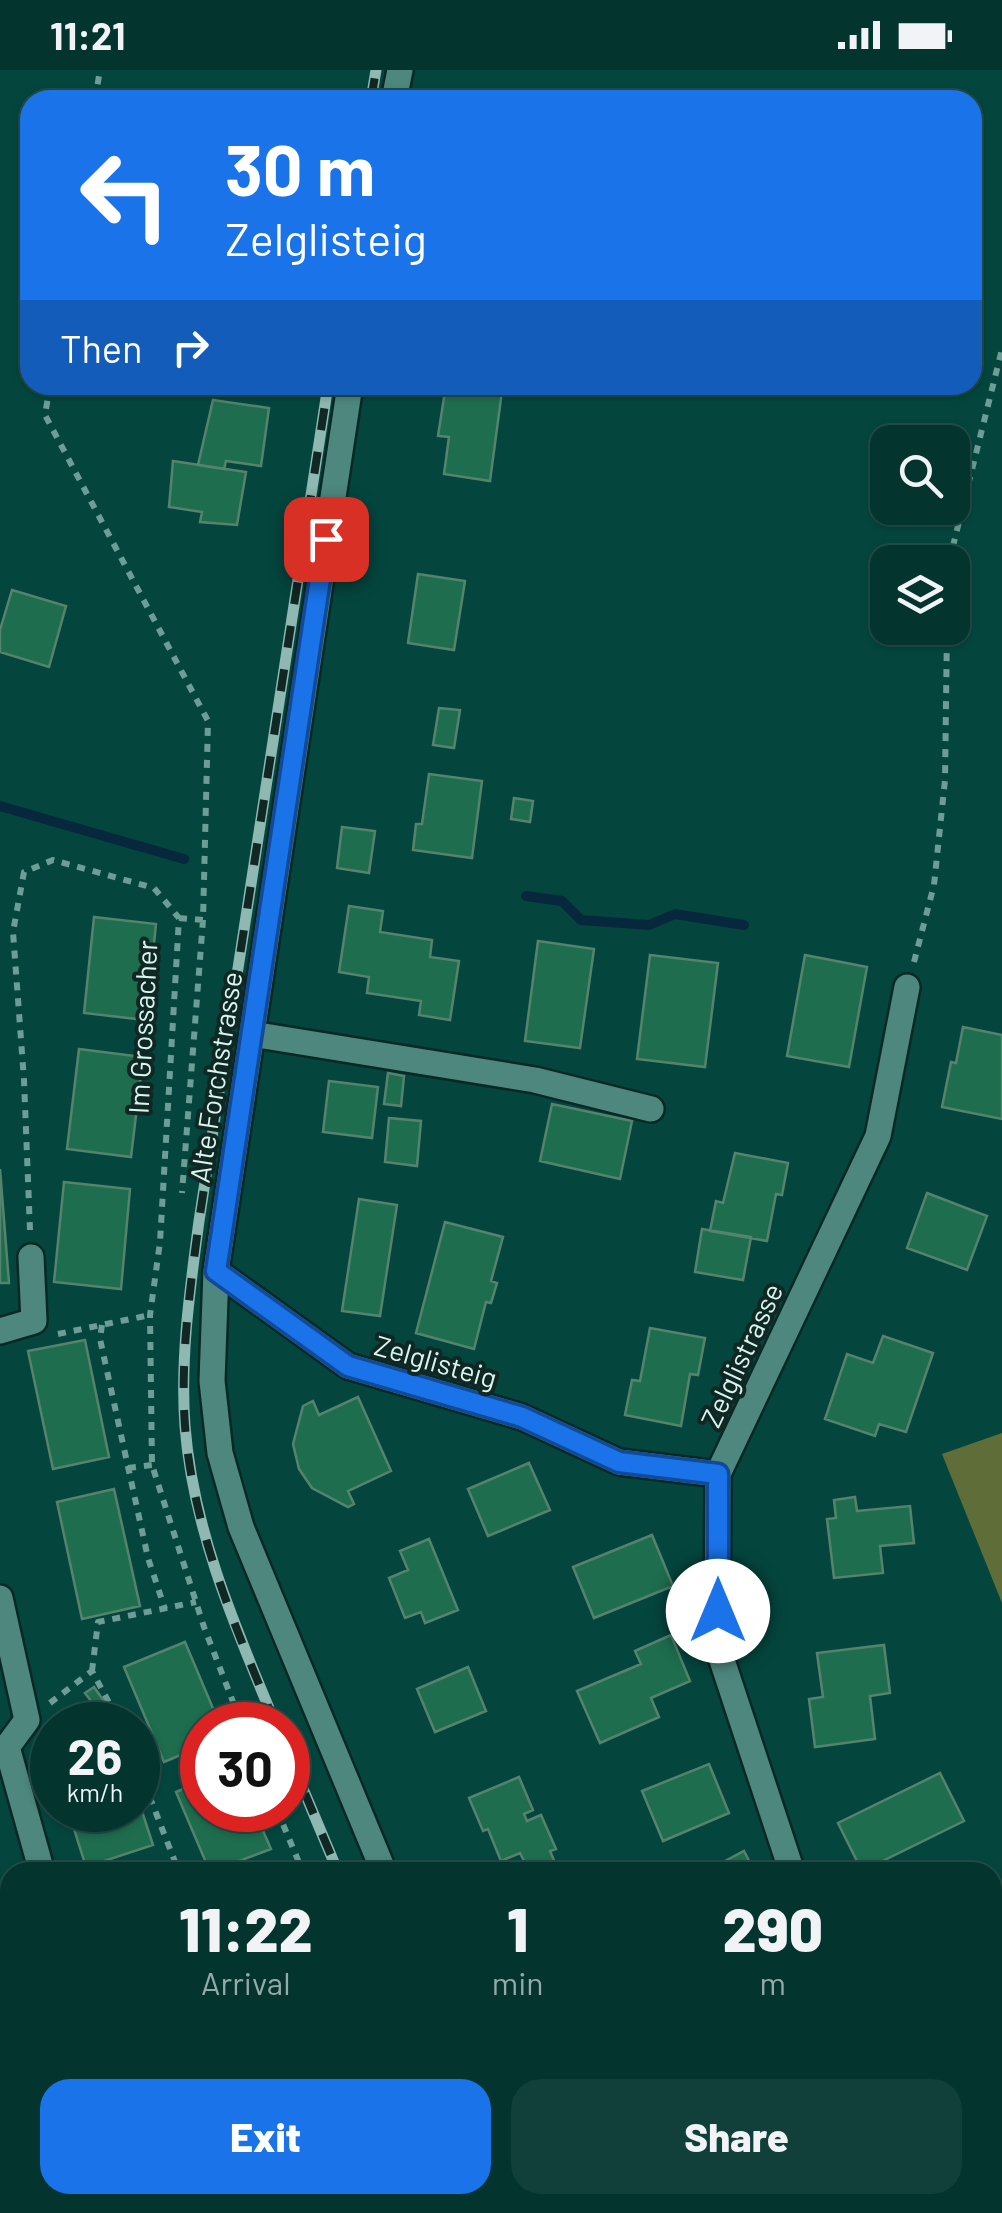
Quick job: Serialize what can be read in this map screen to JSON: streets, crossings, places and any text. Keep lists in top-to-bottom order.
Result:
{
  "streets": {
    "street": ["Alte Forchstrasse", "Zelglistrasse", "Zelglisteig"],
    "path": ["Im Grossacher"]
  },
  "crossings": [
    ["Alte Forchstrasse", "Zelglisteig"],
    ["Zelglistrasse", "Zelglisteig"]
  ],
  "page": {
    "status": "11:21",
    "turn": ["30 m", "Zelglisteig"],
    "then": "Then",
    "speed": "26 km/h",
    "limit": "30",
    "eta": [
      "11:22",
      "Arrival",
      "1",
      "min",
      "290",
      "m"
    ],
    "buttons": ["Exit", "Share"]
  }
}
